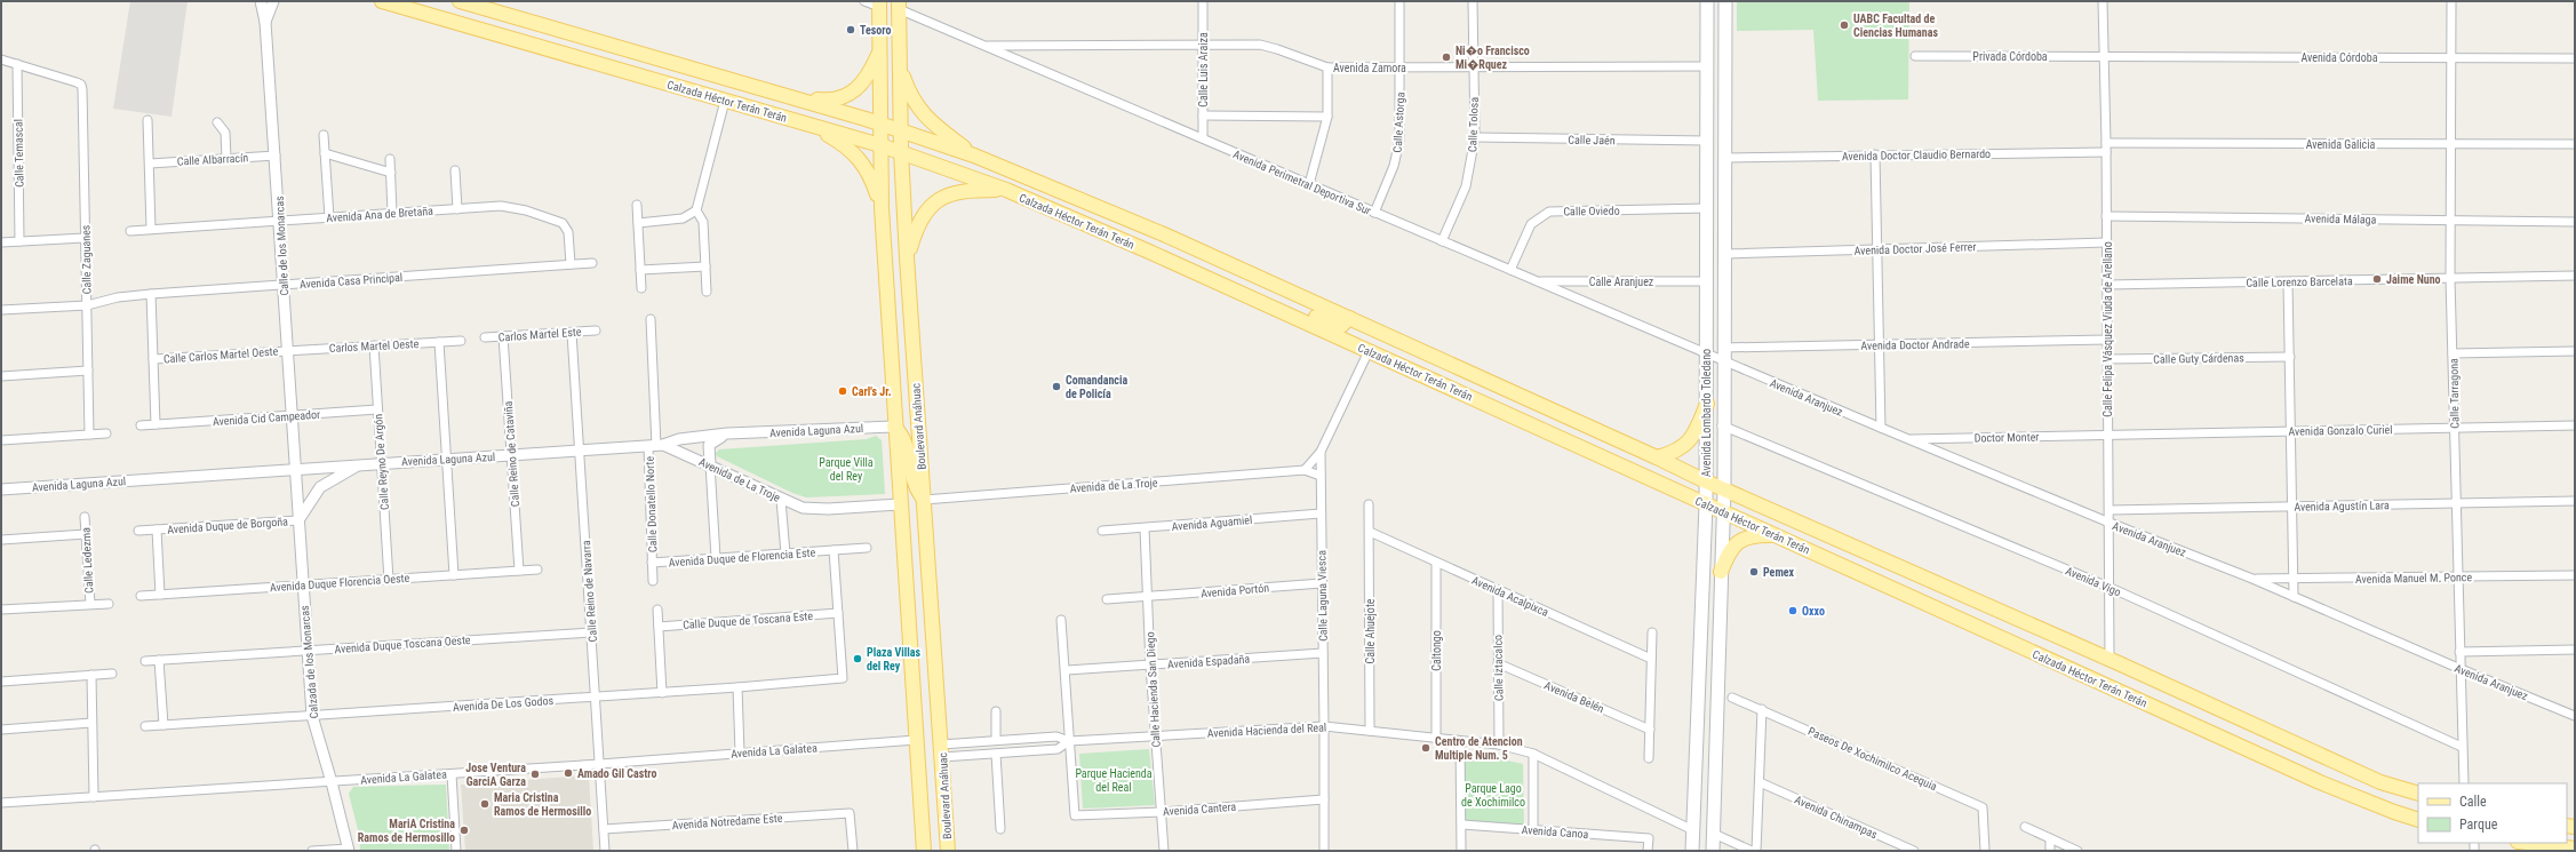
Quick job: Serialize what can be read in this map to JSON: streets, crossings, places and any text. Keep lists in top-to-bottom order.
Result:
{
  "streets": {
    "main road": ["Calzada Héctor Terán Terán", "Avenida Lombardo Toledano", "Boulevard Anáhuac"],
    "street": [
      "Privada Córdoba",
      "Avenida Córdoba",
      "Avenida Zamora",
      "Calle Luis Araiza",
      "Calle Astorga",
      "Calle Tolosa",
      "Calle Jaén",
      "Avenida Galicia",
      "Calle Temascal",
      "Avenida Doctor Claudio Bernardo",
      "Calle Albarracín",
      "Avenida Perimetral Deportiva Sur",
      "Calle Oviedo",
      "Avenida Ana de Bretaña",
      "Avenida Málaga",
      "Calle de los Monarcas",
      "Avenida Doctor José Ferrer",
      "Calle Zaguanes",
      "Avenida Casa Principal",
      "Calle Aranjuez",
      "Calle Lorenzo Barcelata",
      "Calle Felipa Vásquez Viuda de Arellano",
      "Carlos Martel Este",
      "Avenida Doctor Andrade",
      "Carlos Martel Oeste",
      "Calle Carlos Martel Oeste",
      "Calle Guty Cárdenas",
      "Calle Tarragona",
      "Avenida Aranjuez",
      "Avenida Cid Campeador",
      "Avenida Laguna Azul",
      "Avenida Gonzalo Curiel",
      "Doctor Monter",
      "Calle Reino de Cataviña",
      "Calle Reyno De Argón",
      "Avenida de La Troje",
      "Calle Donatello Norte",
      "Avenida Agustín Lara",
      "Avenida Aguamiel",
      "Avenida Duque de Borgoña",
      "Avenida Duque de Florencia Este",
      "Calle Ledezma",
      "Avenida Manuel M. Ponce",
      "Avenida Vigo",
      "Avenida Duque Florencia Oeste",
      "Avenida Portón",
      "Calle Reino de Navarra",
      "Calle Laguna Viesca",
      "Avenida Acalpixca",
      "Calle Duque de Toscana Este",
      "Calle Ahuejote",
      "Avenida Duque Toscana Oeste",
      "Caltongo",
      "Avenida Espadaña",
      "Calzada de los Monarcas",
      "Calle Iztacalco",
      "Calle Hacienda San Diego",
      "Avenida Belén",
      "Avenida De Los Godos",
      "Avenida Hacienda del Real",
      "Avenida La Galatea",
      "Paseos De Xochimilco Acequia",
      "Avenida Cantera",
      "Avenida Chinampas",
      "Avenida Notredame Este",
      "Avenida Canoa"
    ]
  },
  "crossings": [
    ["Privada Córdoba", "Avenida Córdoba"],
    ["Privada Córdoba", "Calle Felipa Vásquez Viuda de Arellano"],
    ["Avenida Córdoba", "Calle Felipa Vásquez Viuda de Arellano"],
    ["Avenida Córdoba", "Calle Tarragona"],
    ["Avenida Zamora", "Calle Luis Araiza"],
    ["Avenida Zamora", "Calle Astorga"],
    ["Avenida Zamora", "Calle Tolosa"],
    ["Avenida Zamora", "Avenida Perimetral Deportiva Sur"],
    ["Avenida Zamora", "Avenida Lombardo Toledano"],
    ["Calle Luis Araiza", "Avenida Perimetral Deportiva Sur"],
    ["Calzada Héctor Terán Terán", "Calle Felipa Vásquez Viuda de Arellano"],
    ["Calzada Héctor Terán Terán", "Avenida Lombardo Toledano"],
    ["Calzada Héctor Terán Terán", "Boulevard Anáhuac"],
    ["Calzada Héctor Terán Terán", "Calle Laguna Viesca"],
    ["Calle Astorga", "Avenida Perimetral Deportiva Sur"],
    ["Calle Tolosa", "Calle Jaén"],
    ["Calle Tolosa", "Avenida Perimetral Deportiva Sur"],
    ["Calle Jaén", "Avenida Lombardo Toledano"],
    ["Avenida Galicia", "Calle Felipa Vásquez Viuda de Arellano"],
    ["Avenida Galicia", "Calle Tarragona"],
    ["Calle Temascal", "Calle Zaguanes"],
    ["Avenida Doctor Claudio Bernardo", "Calle Felipa Vásquez Viuda de Arellano"],
    ["Avenida Doctor Claudio Bernardo", "Avenida Lombardo Toledano"],
    ["Calle Albarracín", "Calle de los Monarcas"],
    ["Avenida Perimetral Deportiva Sur", "Calle Oviedo"],
    ["Avenida Perimetral Deportiva Sur", "Calle Aranjuez"],
    ["Avenida Perimetral Deportiva Sur", "Avenida Aranjuez"],
    ["Avenida Perimetral Deportiva Sur", "Avenida Lombardo Toledano"],
    ["Avenida Perimetral Deportiva Sur", "Boulevard Anáhuac"],
    ["Calle Oviedo", "Avenida Lombardo Toledano"],
    ["Avenida Ana de Bretaña", "Calle de los Monarcas"],
    ["Avenida Ana de Bretaña", "Avenida Casa Principal"],
    ["Avenida Málaga", "Calle Felipa Vásquez Viuda de Arellano"],
    ["Avenida Málaga", "Calle Tarragona"],
    ["Calle de los Monarcas", "Avenida Casa Principal"],
    ["Calle de los Monarcas", "Carlos Martel Oeste"],
    ["Calle de los Monarcas", "Calle Carlos Martel Oeste"],
    ["Calle de los Monarcas", "Avenida Cid Campeador"],
    ["Calle de los Monarcas", "Avenida Laguna Azul"],
    ["Calle de los Monarcas", "Calzada de los Monarcas"],
    ["Avenida Doctor José Ferrer", "Calle Felipa Vásquez Viuda de Arellano"],
    ["Avenida Doctor José Ferrer", "Avenida Lombardo Toledano"],
    ["Calle Zaguanes", "Avenida Casa Principal"],
    ["Calle Aranjuez", "Avenida Lombardo Toledano"],
    ["Calle Lorenzo Barcelata", "Calle Felipa Vásquez Viuda de Arellano"],
    ["Calle Lorenzo Barcelata", "Calle Tarragona"],
    ["Calle Felipa Vásquez Viuda de Arellano", "Avenida Doctor Andrade"],
    ["Calle Felipa Vásquez Viuda de Arellano", "Calle Guty Cárdenas"],
    ["Calle Felipa Vásquez Viuda de Arellano", "Avenida Aranjuez"],
    ["Calle Felipa Vásquez Viuda de Arellano", "Avenida Gonzalo Curiel"],
    ["Calle Felipa Vásquez Viuda de Arellano", "Doctor Monter"],
    ["Calle Felipa Vásquez Viuda de Arellano", "Avenida Agustín Lara"],
    ["Calle Felipa Vásquez Viuda de Arellano", "Avenida Vigo"],
    ["Carlos Martel Este", "Calle Reino de Cataviña"],
    ["Carlos Martel Este", "Calle Reino de Navarra"],
    ["Avenida Doctor Andrade", "Avenida Aranjuez"],
    ["Avenida Doctor Andrade", "Avenida Lombardo Toledano"],
    ["Carlos Martel Oeste", "Calle Carlos Martel Oeste"],
    ["Carlos Martel Oeste", "Calle Reyno De Argón"],
    ["Calle Tarragona", "Avenida Aranjuez"],
    ["Calle Tarragona", "Avenida Gonzalo Curiel"],
    ["Calle Tarragona", "Avenida Agustín Lara"],
    ["Calle Tarragona", "Avenida Manuel M. Ponce"],
    ["Calle Tarragona", "Avenida Vigo"],
    ["Avenida Aranjuez", "Avenida Lombardo Toledano"],
    ["Avenida Aranjuez", "Doctor Monter"],
    ["Avenida Aranjuez", "Avenida Manuel M. Ponce"],
    ["Avenida Lombardo Toledano", "Avenida Vigo"],
    ["Avenida Lombardo Toledano", "Avenida Hacienda del Real"],
    ["Avenida Cid Campeador", "Calle Reyno De Argón"],
    ["Boulevard Anáhuac", "Avenida Laguna Azul"],
    ["Boulevard Anáhuac", "Avenida de La Troje"],
    ["Boulevard Anáhuac", "Avenida Hacienda del Real"],
    ["Boulevard Anáhuac", "Avenida La Galatea"],
    ["Avenida Laguna Azul", "Calle Reino de Cataviña"],
    ["Avenida Laguna Azul", "Calle Reyno De Argón"],
    ["Avenida Laguna Azul", "Avenida de La Troje"],
    ["Avenida Laguna Azul", "Calle Donatello Norte"],
    ["Avenida Laguna Azul", "Calle Reino de Navarra"],
    ["Avenida Laguna Azul", "Calzada de los Monarcas"],
    ["Avenida Gonzalo Curiel", "Doctor Monter"],
    ["Calle Reino de Cataviña", "Avenida Duque Florencia Oeste"],
    ["Calle Reyno De Argón", "Avenida Duque Florencia Oeste"],
    ["Avenida de La Troje", "Calle Donatello Norte"],
    ["Avenida de La Troje", "Calle Laguna Viesca"],
    ["Calle Donatello Norte", "Avenida Duque de Florencia Este"],
    ["Avenida Aguamiel", "Calle Laguna Viesca"],
    ["Avenida Aguamiel", "Calle Hacienda San Diego"],
    ["Avenida Duque de Borgoña", "Calzada de los Monarcas"],
    ["Avenida Duque Florencia Oeste", "Calzada de los Monarcas"],
    ["Avenida Portón", "Calle Laguna Viesca"],
    ["Avenida Portón", "Calle Hacienda San Diego"],
    ["Calle Reino de Navarra", "Avenida Duque Toscana Oeste"],
    ["Calle Reino de Navarra", "Avenida De Los Godos"],
    ["Calle Reino de Navarra", "Avenida La Galatea"],
    ["Calle Reino de Navarra", "Avenida Notredame Este"],
    ["Calle Laguna Viesca", "Avenida Espadaña"],
    ["Calle Laguna Viesca", "Avenida Hacienda del Real"],
    ["Calle Laguna Viesca", "Avenida Cantera"],
    ["Avenida Acalpixca", "Calle Ahuejote"],
    ["Avenida Acalpixca", "Caltongo"],
    ["Avenida Acalpixca", "Calle Iztacalco"],
    ["Calle Duque de Toscana Este", "Avenida De Los Godos"],
    ["Calle Ahuejote", "Avenida Hacienda del Real"],
    ["Avenida Duque Toscana Oeste", "Calzada de los Monarcas"],
    ["Caltongo", "Avenida Hacienda del Real"],
    ["Avenida Espadaña", "Calle Hacienda San Diego"],
    ["Calzada de los Monarcas", "Avenida De Los Godos"],
    ["Calzada de los Monarcas", "Avenida La Galatea"],
    ["Calle Iztacalco", "Avenida Belén"],
    ["Calle Iztacalco", "Avenida Hacienda del Real"],
    ["Calle Hacienda San Diego", "Avenida Hacienda del Real"],
    ["Calle Hacienda San Diego", "Avenida Cantera"],
    ["Avenida Hacienda del Real", "Avenida Cantera"]
  ],
  "parks": ["Parque Villa del Rey", "Parque Hacienda del Real", "Parque Lago de Xochimilco"],
  "places": [
    "UABC Facultad de Ciencias Humanas",
    "Tesoro",
    "Ni�o Francisco Mi�Rquez",
    "Jaime Nuno",
    "Comandancia de Policía",
    "Carl's Jr.",
    "Pemex",
    "Oxxo",
    "Plaza Villas del Rey",
    "Centro de Atencion Multiple Num. 5",
    "Amado Gil Castro",
    "Jose Ventura GarciA Garza",
    "Maria Cristina Ramos de Hermosillo",
    "MariA Cristina Ramos de Hermosillo"
  ],
  "legend": ["Calle", "Parque"]
}
